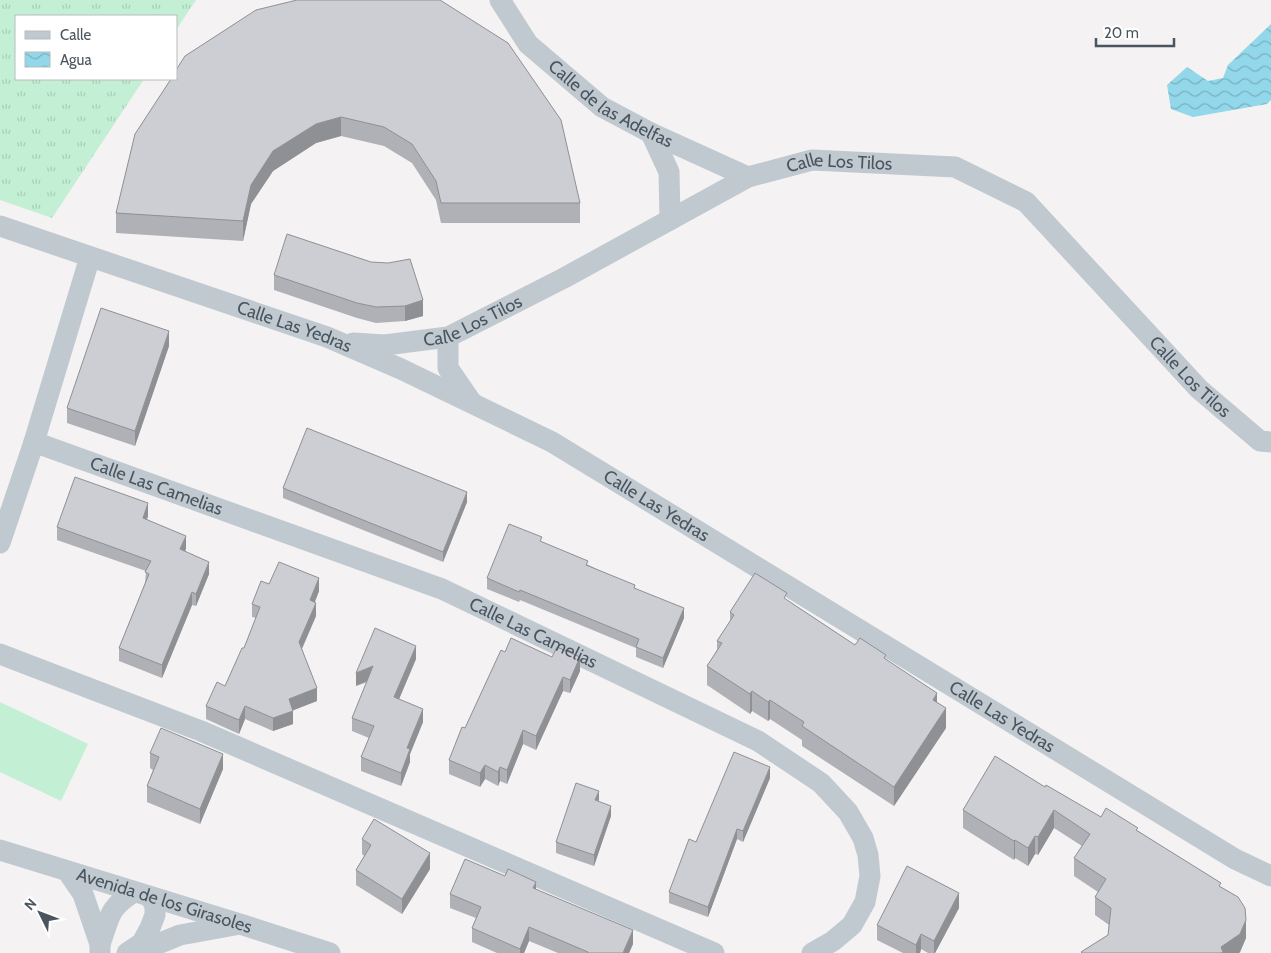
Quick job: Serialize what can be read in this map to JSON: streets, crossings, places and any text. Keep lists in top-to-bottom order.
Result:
{
  "streets": {
    "street": [
      "Calle de las Adelfas",
      "Calle Los Tilos",
      "Calle Las Yedras",
      "Calle Las Camelias",
      "Avenida de los Girasoles"
    ]
  },
  "crossings": [
    ["Calle de las Adelfas", "Calle Los Tilos"],
    ["Calle Los Tilos", "Calle Las Yedras"]
  ],
  "legend": ["Calle", "Agua"],
  "scale_bar": "20 m",
  "north": "top left"
}
